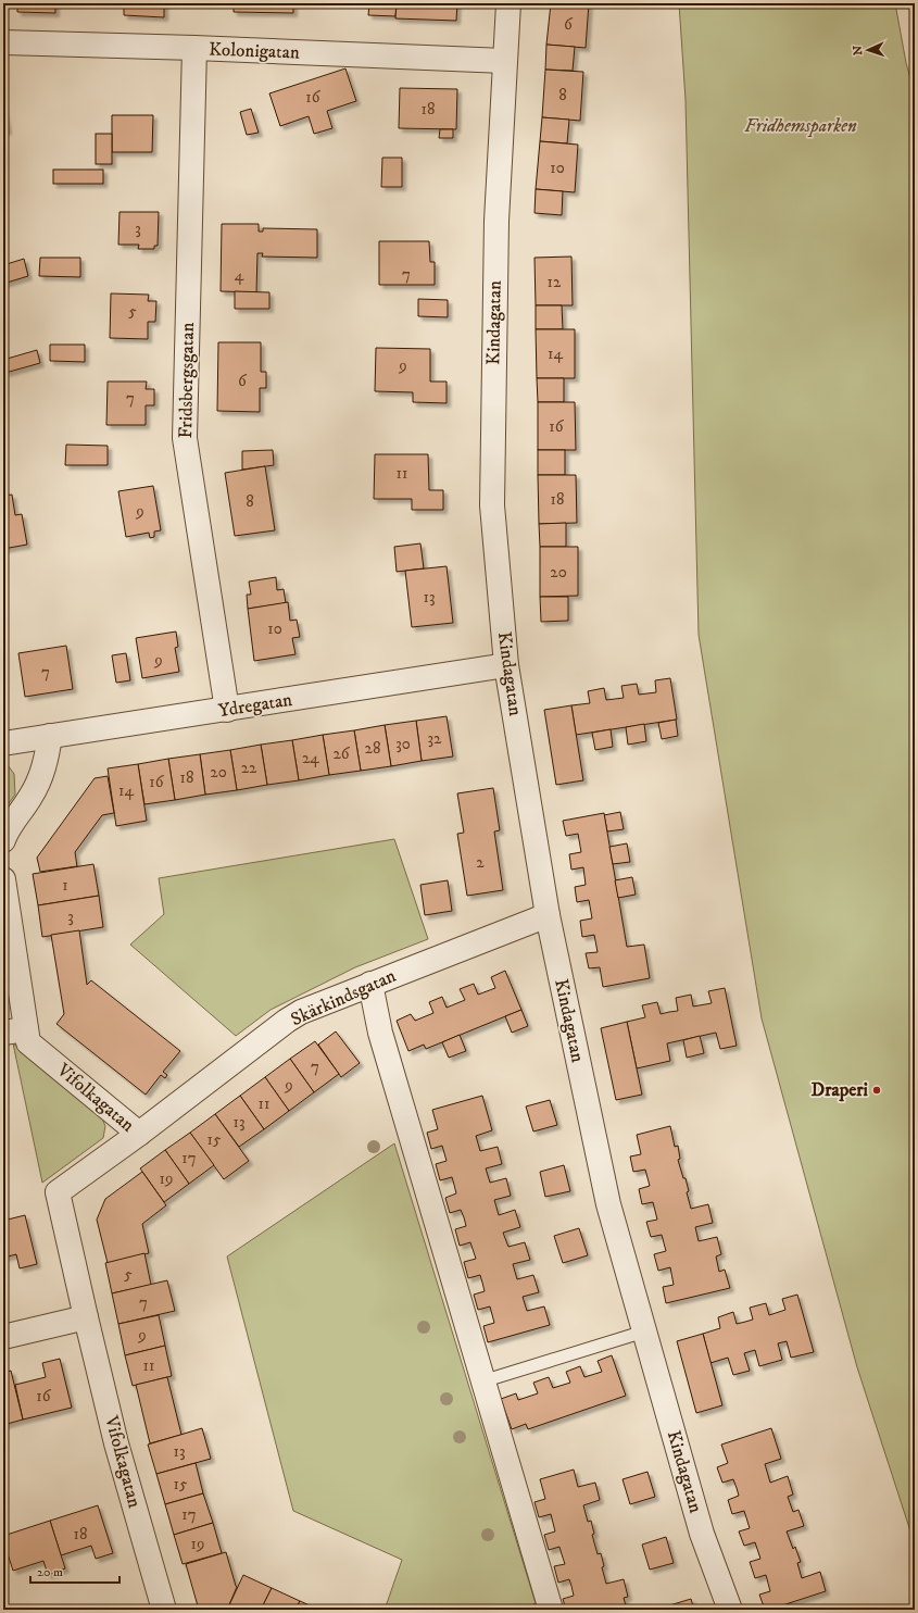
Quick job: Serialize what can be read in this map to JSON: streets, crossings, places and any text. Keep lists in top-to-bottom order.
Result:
{
  "streets": {
    "street": [
      "Kolonigatan",
      "Kindagatan",
      "Fridsbergsgatan",
      "Ydregatan",
      "Skärkindsgatan",
      "Vifolkagatan"
    ]
  },
  "crossings": [
    ["Kolonigatan", "Kindagatan"],
    ["Kolonigatan", "Fridsbergsgatan"],
    ["Kindagatan", "Ydregatan"],
    ["Kindagatan", "Skärkindsgatan"],
    ["Fridsbergsgatan", "Ydregatan"],
    ["Skärkindsgatan", "Vifolkagatan"]
  ],
  "parks": ["Fridhemsparken"],
  "places": ["Draperi"],
  "house_numbers": [
    "6",
    "8",
    "16",
    "18",
    "10",
    "3",
    "7",
    "4",
    "12",
    "5",
    "14",
    "9",
    "6",
    "7",
    "16",
    "11",
    "18",
    "8",
    "9",
    "20",
    "13",
    "10",
    "9",
    "7",
    "32",
    "30",
    "28",
    "26",
    "24",
    "22",
    "20",
    "18",
    "16",
    "14",
    "2",
    "1",
    "3",
    "7",
    "9",
    "11",
    "13",
    "15",
    "17",
    "19",
    "5",
    "7",
    "9",
    "11",
    "16",
    "13",
    "15",
    "17",
    "18",
    "19"
  ],
  "scale_bar": "20 m",
  "north": "left"
}
